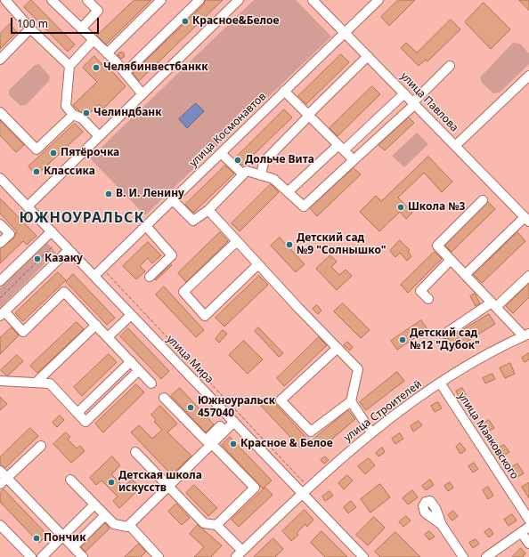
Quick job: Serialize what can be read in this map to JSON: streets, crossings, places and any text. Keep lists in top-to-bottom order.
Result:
{
  "streets": {
    "street": [
      "улица Павлова",
      "улица Космонавтов",
      "улица Мира",
      "улица Строителей",
      "улица Маяковского"
    ]
  },
  "crossings": [
    ["улица Павлова", "улица Космонавтов"],
    ["улица Космонавтов", "улица Мира"],
    ["улица Мира", "улица Строителей"],
    ["улица Строителей", "улица Маяковского"]
  ],
  "districts": ["ЮЖНОУРАЛЬСК"],
  "places": [
    "Красное&Белое",
    "Челябинвестбанкк",
    "Челиндбанк",
    "Пятёрочка",
    "Дольче Вита",
    "Классика",
    "В. И. Ленину",
    "Школа №3",
    "Детский сад №9 \"Солнышко\"",
    "Казаку",
    "Детский сад №12 \"Дубок\"",
    "Южноуральск 457040",
    "Красное & Белое",
    "Детская школа искусств",
    "Пончик"
  ],
  "scale_bar": "100 m"
}
